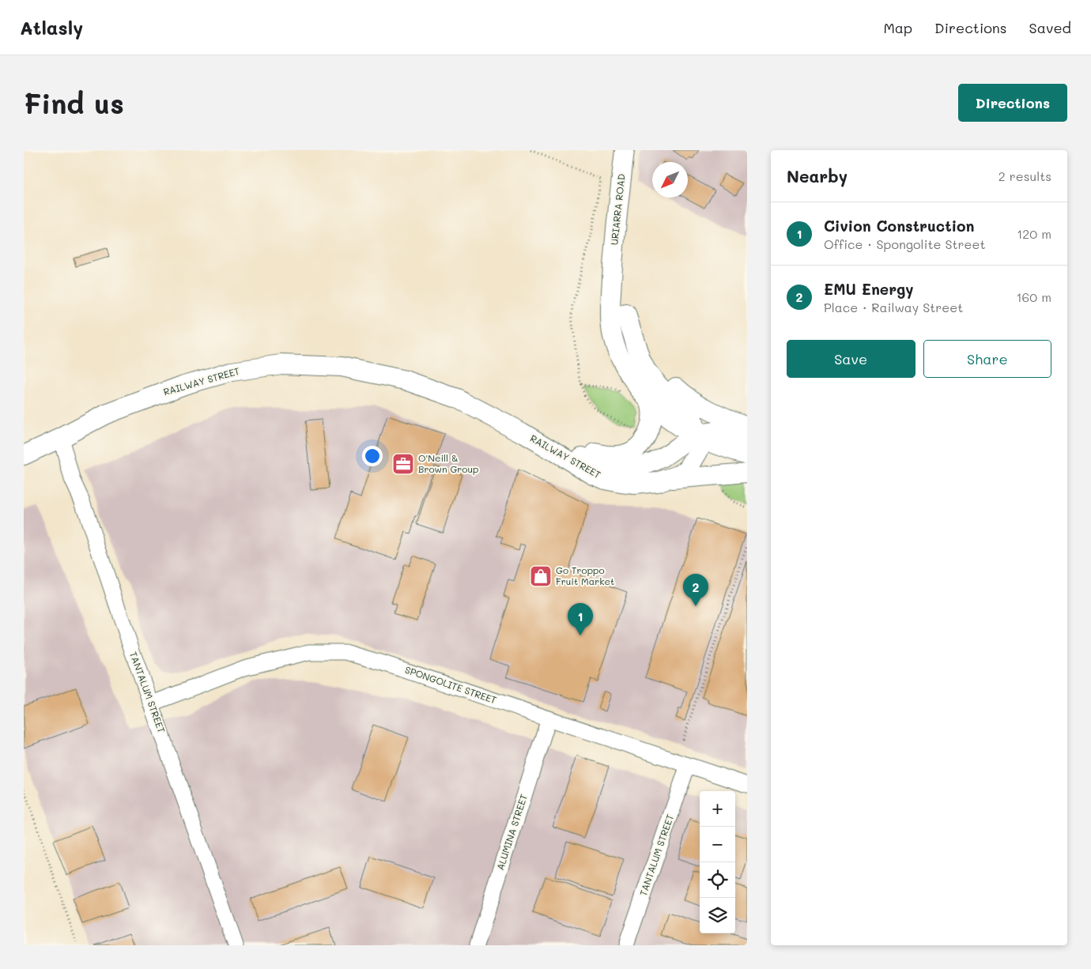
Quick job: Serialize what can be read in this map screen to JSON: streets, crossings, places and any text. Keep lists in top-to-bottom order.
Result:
{
  "streets": {
    "main road": ["URIARRA ROAD", "RAILWAY STREET"],
    "street": ["SPONGOLITE STREET", "TANTALUM STREET", "ALUMINA STREET"]
  },
  "crossings": [
    ["URIARRA ROAD", "RAILWAY STREET"],
    ["RAILWAY STREET", "TANTALUM STREET"],
    ["SPONGOLITE STREET", "TANTALUM STREET"],
    ["SPONGOLITE STREET", "ALUMINA STREET"]
  ],
  "places": {
    "office": ["O'Neill & Brown Group"],
    "shop": ["Go Troppo Fruit Market"]
  },
  "north": "bottom left",
  "page": {
    "header": "Atlasly",
    "nav": ["Map", "Directions", "Saved"],
    "buttons": [
      "Directions",
      ["Save", "Share"]
    ],
    "title": "Find us",
    "heading": ["Nearby", "2 results"],
    "list": [
      {
        "mark": "1",
        "name": "Civion Construction",
        "note": "Office · Spongolite Street",
        "value": "120 m"
      },
      {
        "mark": "2",
        "name": "EMU Energy",
        "note": "Place · Railway Street",
        "value": "160 m"
      }
    ],
    "pins": ["2", "1"],
    "map_buttons": ["+", "−"]
  }
}
